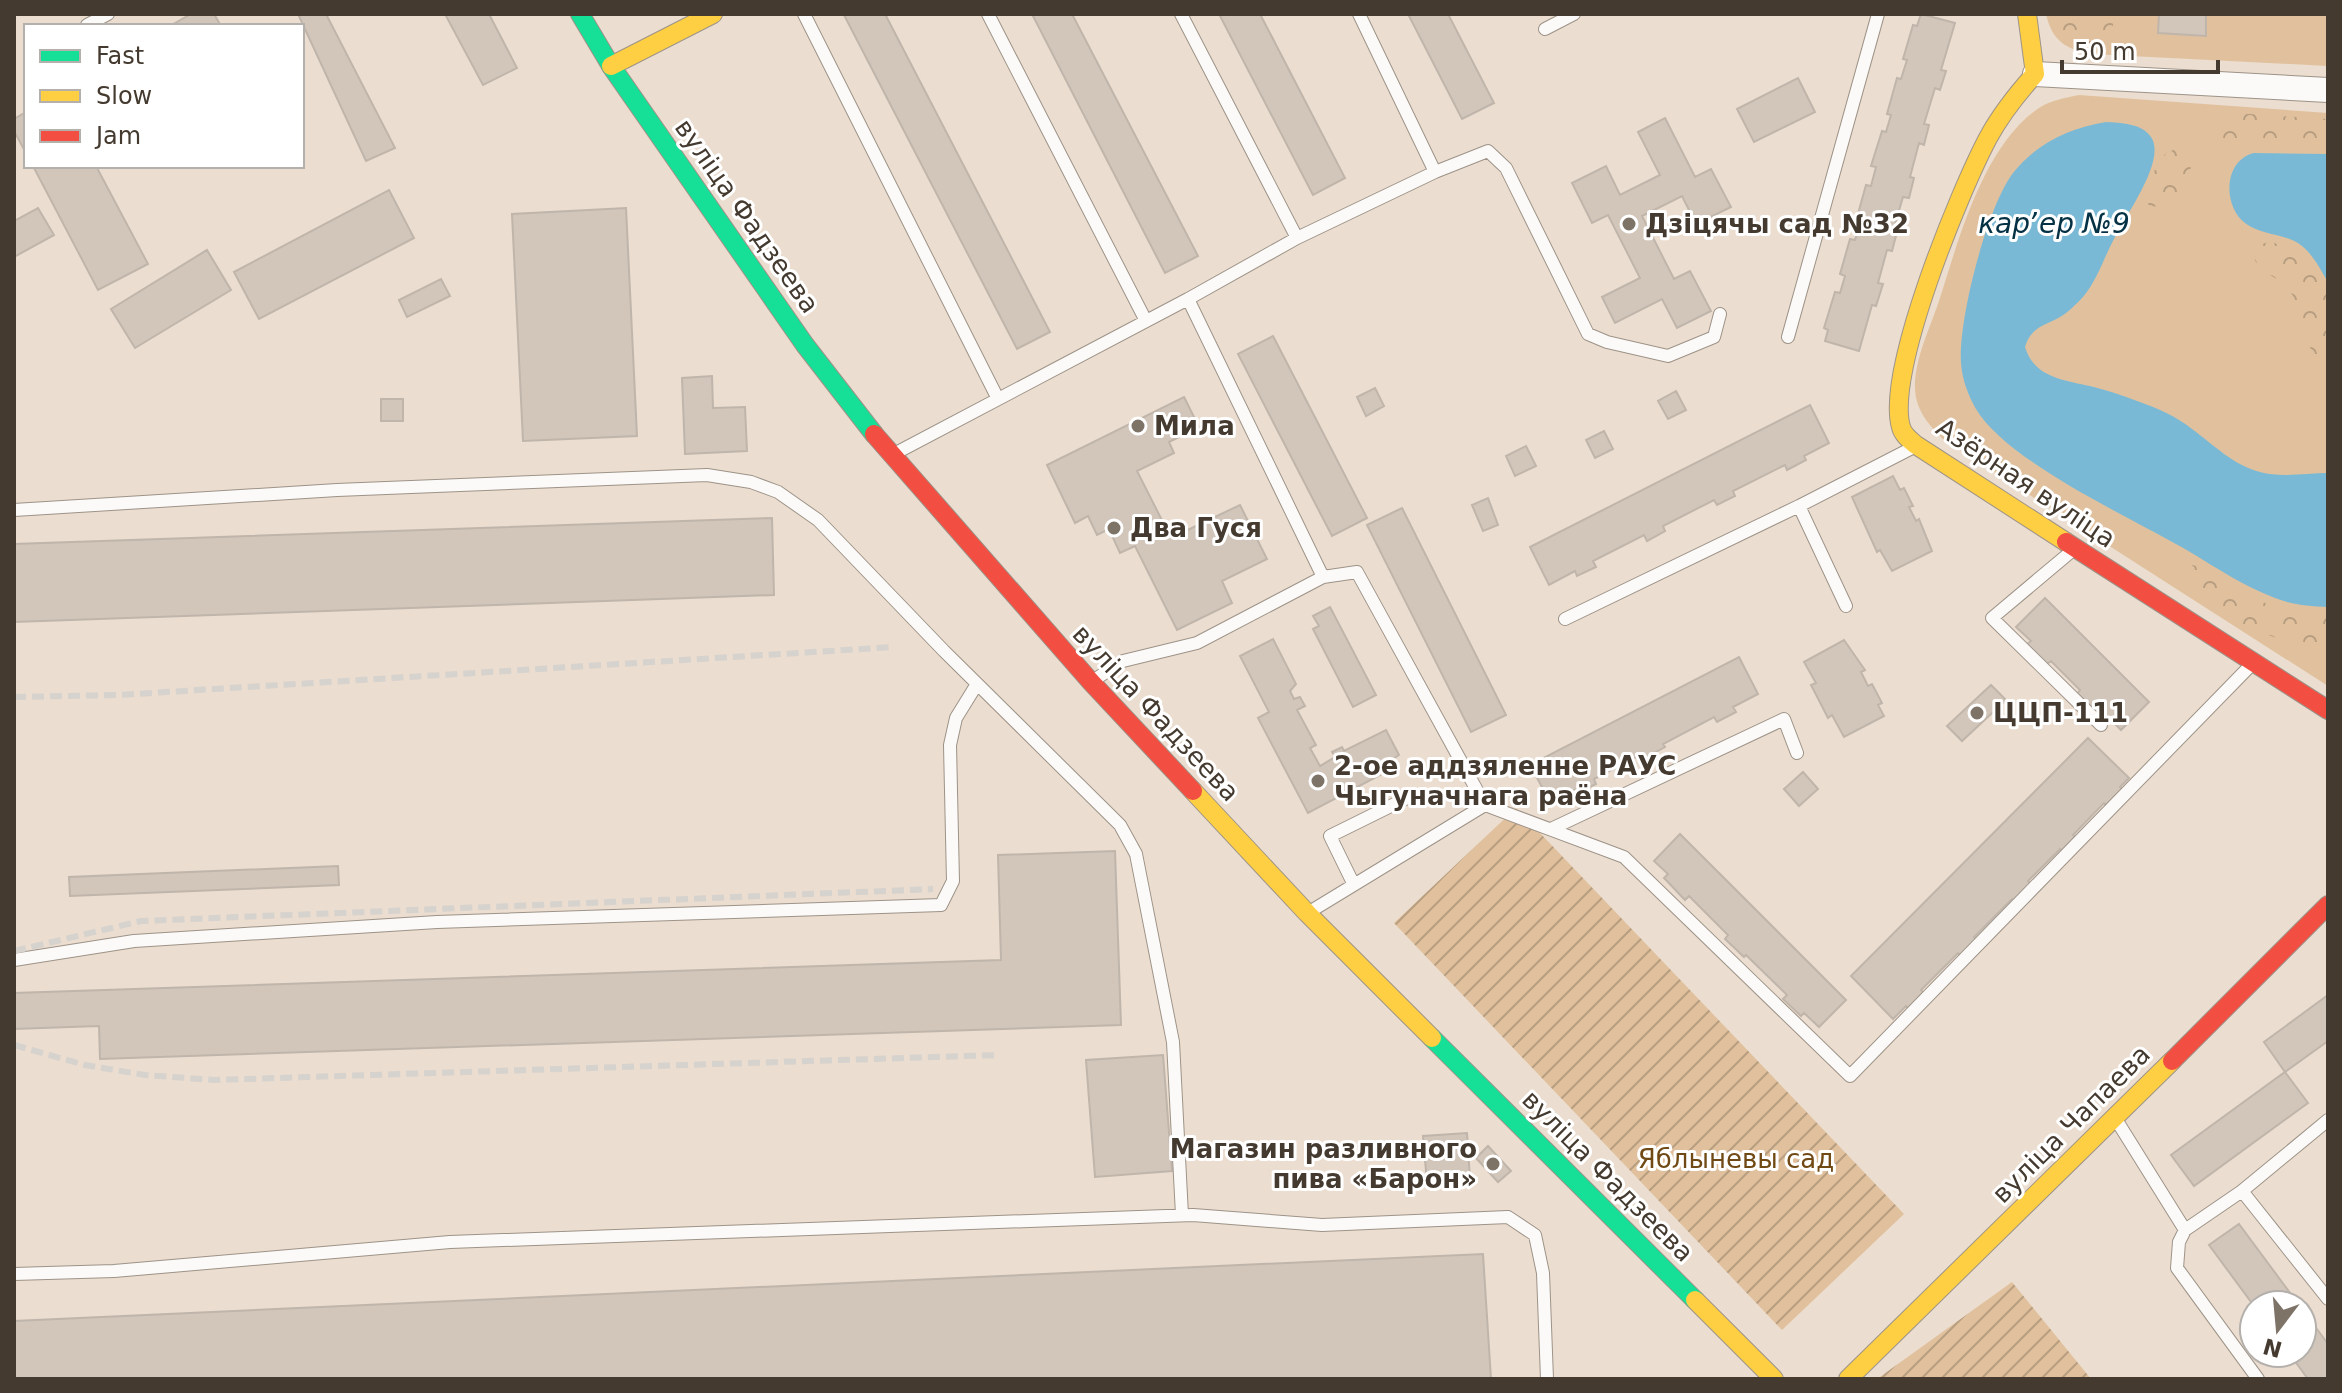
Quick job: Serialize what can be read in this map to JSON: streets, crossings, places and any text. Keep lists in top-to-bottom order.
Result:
{
  "streets": {
    "street": ["вуліца Фадзеева", "Азёрная вуліца", "вуліца Чапаева"]
  },
  "water": ["карʼер №9"],
  "parks": ["Яблыневы сад"],
  "places": [
    "Дзіцячы сад №32",
    "Мила",
    "Два Гуся",
    "ЦЦП-111",
    "2-ое аддзяленне РАУС Чыгуначнага раёна",
    "Магазин разливного пива «Барон»"
  ],
  "legend": ["Fast", "Slow", "Jam"],
  "scale_bar": "50 m",
  "north": "bottom"
}
